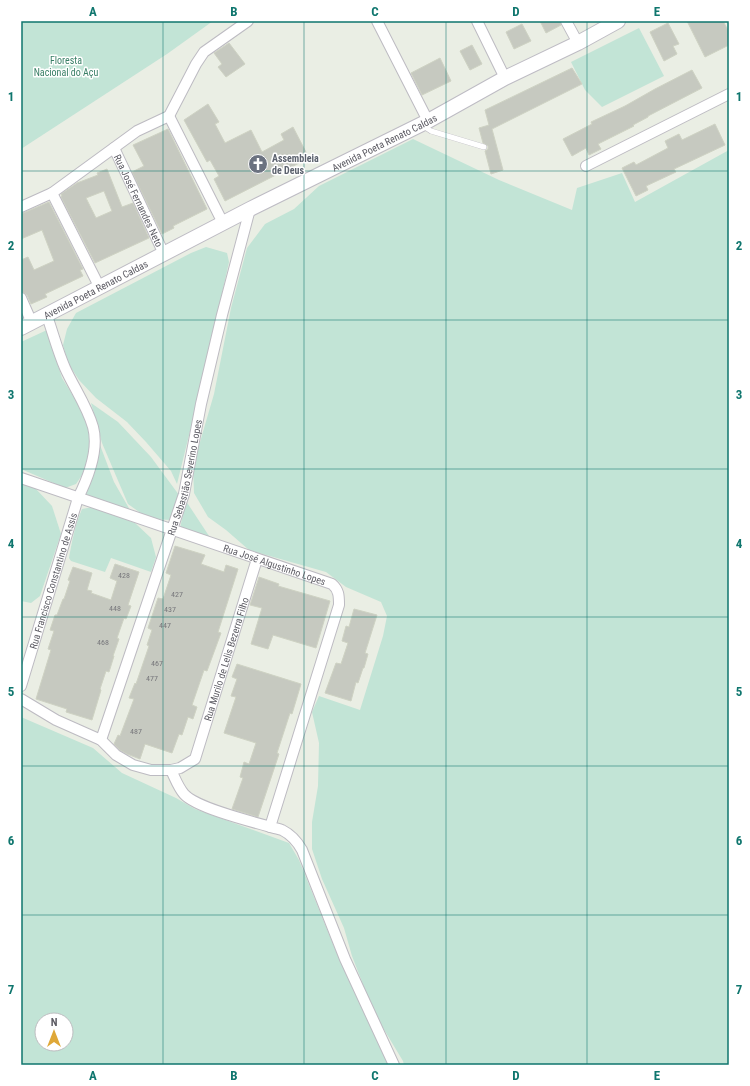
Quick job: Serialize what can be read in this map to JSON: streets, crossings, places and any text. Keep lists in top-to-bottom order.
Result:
{
  "streets": {
    "main road": ["Avenida Poeta Renato Caldas"],
    "street": [
      "Rua José Fernandes Neto",
      "Rua Sebastião Severino Lopes",
      "Rua José Algustinho Lopes",
      "Rua Francisco Constantino de Assis",
      "Rua Murilo de Lelis Bezerra Filho"
    ]
  },
  "crossings": [
    ["Avenida Poeta Renato Caldas", "Rua José Fernandes Neto"],
    ["Avenida Poeta Renato Caldas", "Rua Sebastião Severino Lopes"],
    ["Avenida Poeta Renato Caldas", "Rua Francisco Constantino de Assis"],
    ["Rua Sebastião Severino Lopes", "Rua José Algustinho Lopes"],
    ["Rua José Algustinho Lopes", "Rua Francisco Constantino de Assis"],
    ["Rua José Algustinho Lopes", "Rua Murilo de Lelis Bezerra Filho"]
  ],
  "parks": ["Floresta Nacional do Açu"],
  "places": {
    "church": ["Assembleia de Deus"]
  },
  "house_numbers": [
    "428",
    "427",
    "448",
    "437",
    "447",
    "468",
    "467",
    "477",
    "487"
  ],
  "north": "top",
  "grid": {
    "columns": [
      "A",
      "B",
      "C",
      "D",
      "E"
    ],
    "rows": [
      "1",
      "2",
      "3",
      "4",
      "5",
      "6",
      "7"
    ]
  }
}
